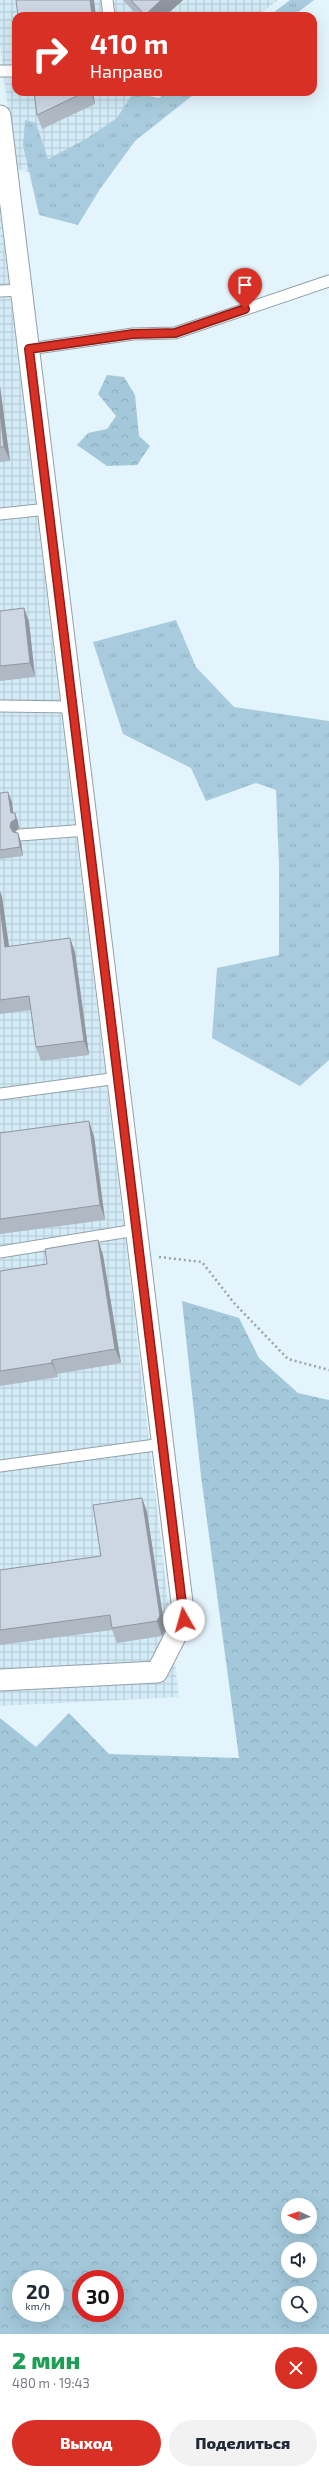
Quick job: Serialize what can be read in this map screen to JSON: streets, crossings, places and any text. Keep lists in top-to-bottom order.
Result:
{
  "north": "left",
  "page": {
    "turn": ["410 m", "Направо"],
    "speed": "20 km/h",
    "limit": "30",
    "heading": ["2 мин", "480 m · 19:43"],
    "buttons": ["Выход", "Поделиться"]
  }
}
